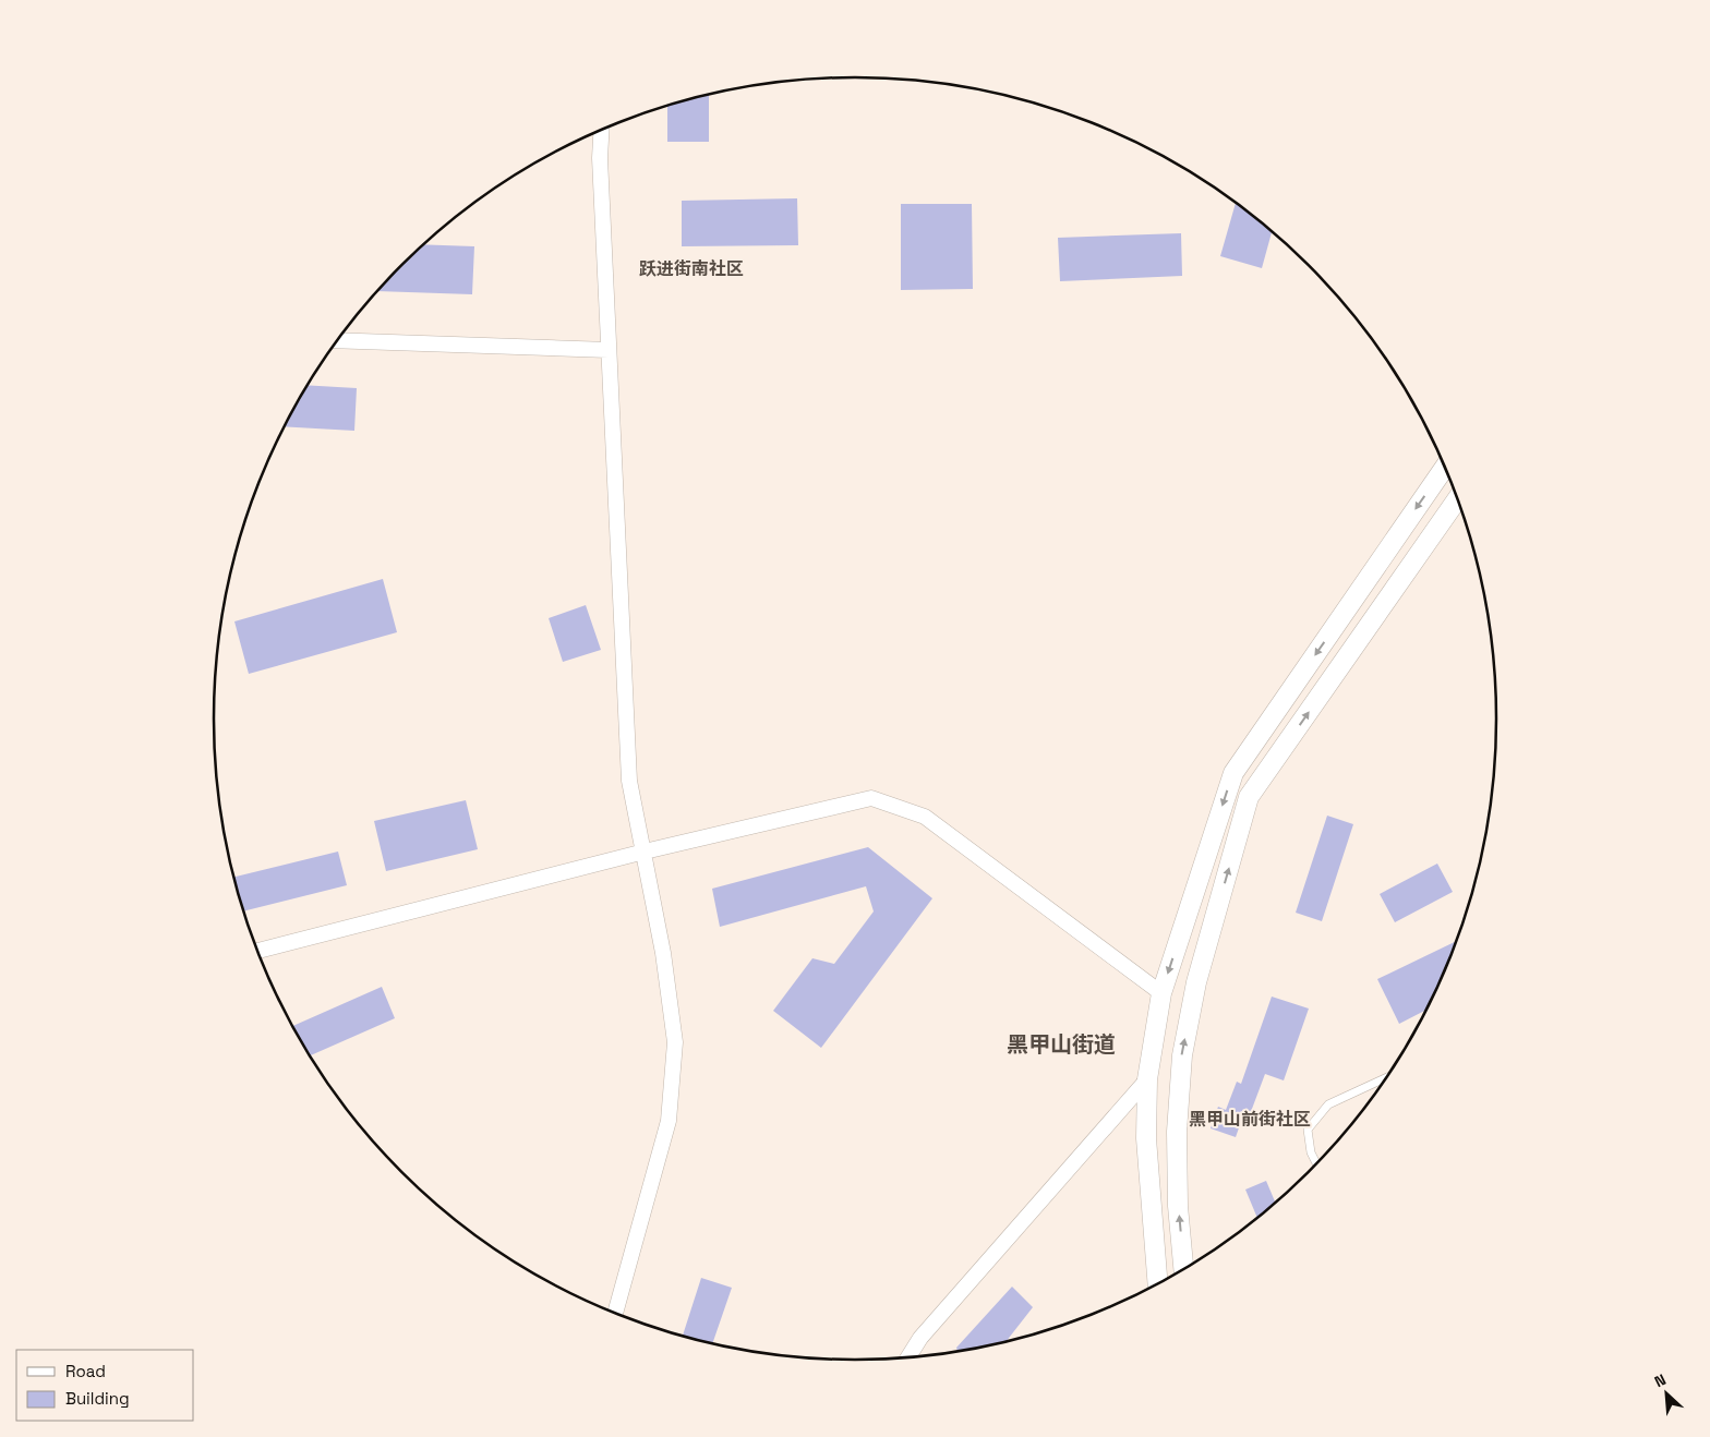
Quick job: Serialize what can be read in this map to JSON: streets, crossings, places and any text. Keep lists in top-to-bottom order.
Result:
{
  "districts": ["跃进街南社区", "黑甲山街道", "黑甲山前街社区"],
  "legend": ["Road", "Building"],
  "north": "top left"
}
